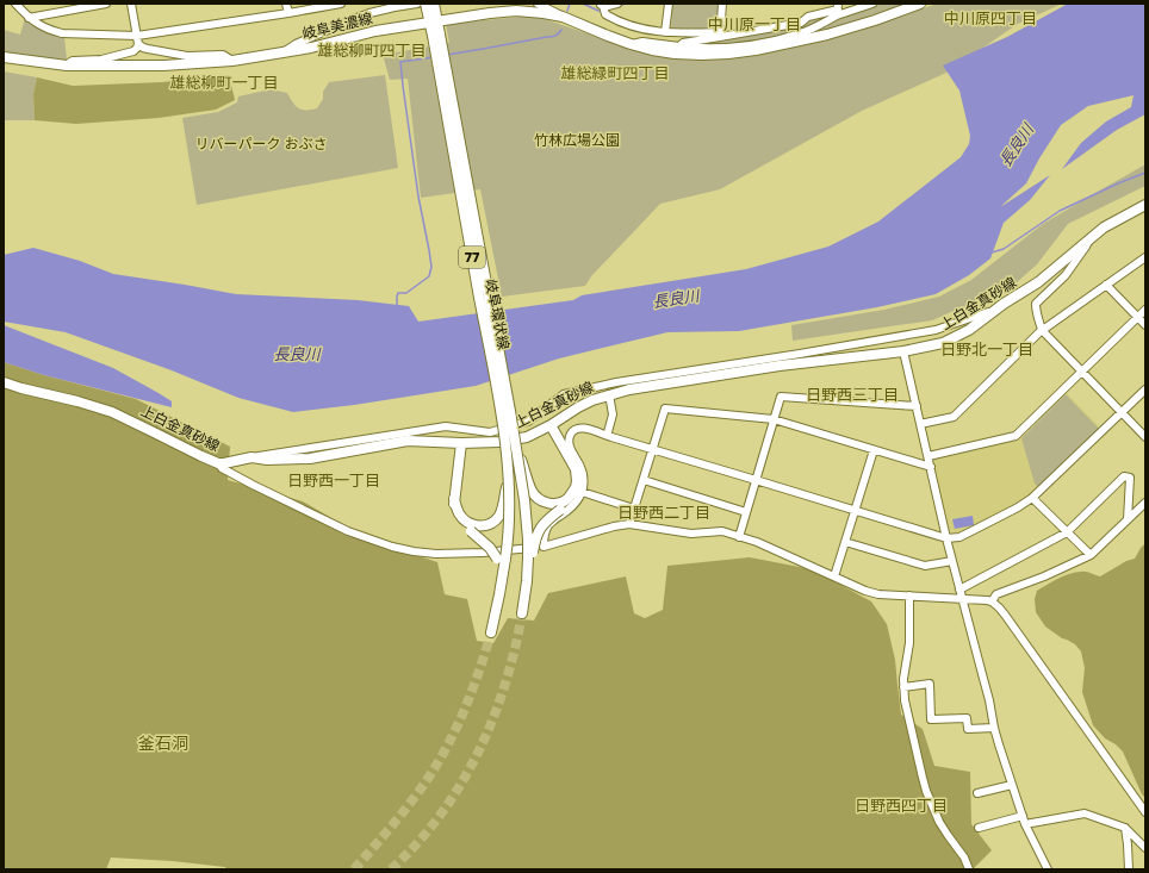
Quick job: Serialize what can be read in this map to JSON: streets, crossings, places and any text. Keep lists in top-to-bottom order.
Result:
{
  "streets": {
    "main road": [
      "岐阜美濃線",
      "77",
      "上白金真砂線",
      "岐阜環状線"
    ]
  },
  "crossings": [
    ["岐阜美濃線", "岐阜環状線"],
    ["77", "岐阜環状線"]
  ],
  "districts": [
    "中川原四丁目",
    "中川原一丁目",
    "雄総柳町四丁目",
    "雄総緑町四丁目",
    "雄総柳町一丁目",
    "日野北一丁目",
    "日野西三丁目",
    "日野西一丁目",
    "日野西二丁目",
    "釜石洞",
    "日野西四丁目"
  ],
  "water": ["長良川"],
  "parks": ["竹林広場公園", "リバーパーク おぶさ"]
}
